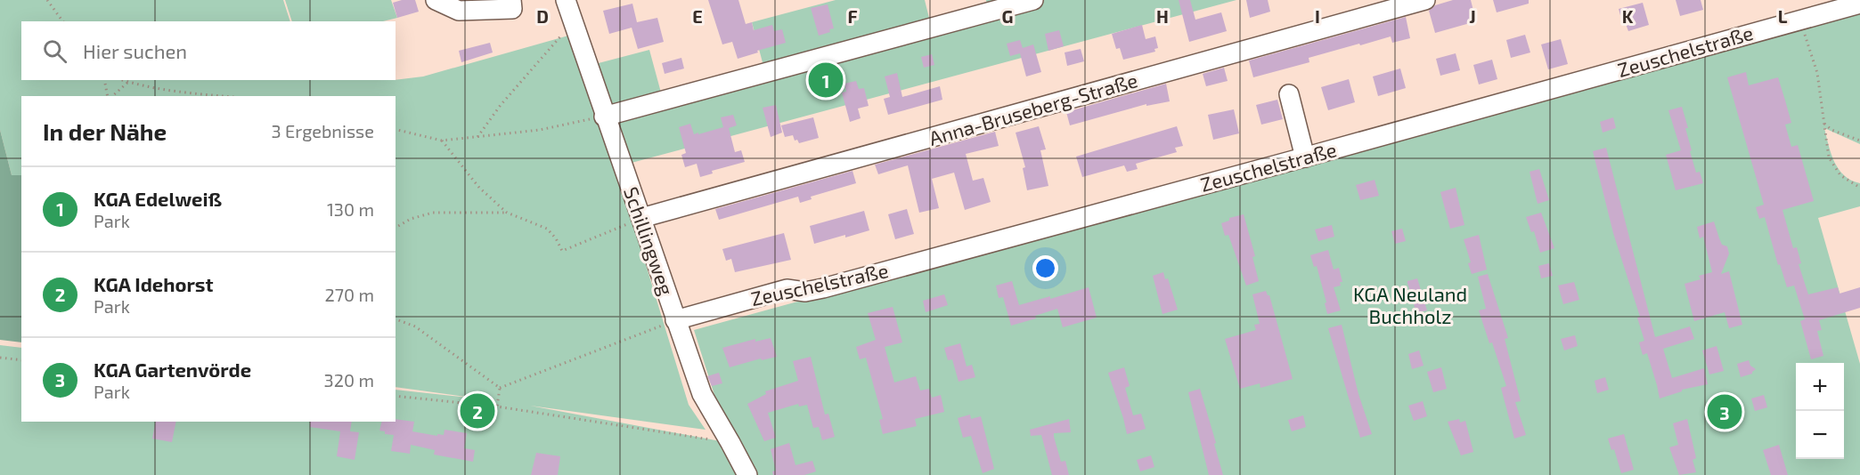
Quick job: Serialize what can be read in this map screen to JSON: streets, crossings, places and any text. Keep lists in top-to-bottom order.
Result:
{
  "streets": {
    "street": ["Zeuschelstraße", "Anna-Bruseberg-Straße", "Schillingweg"]
  },
  "crossings": [
    ["Zeuschelstraße", "Schillingweg"],
    ["Anna-Bruseberg-Straße", "Schillingweg"]
  ],
  "parks": ["KGA Neuland Buchholz"],
  "page": {
    "search": "Hier suchen",
    "pins": ["1", "2", "3"],
    "heading": ["In der Nähe", "3 Ergebnisse"],
    "list": [
      {
        "mark": "1",
        "name": "KGA Edelweiß",
        "note": "Park",
        "value": "130 m"
      },
      {
        "mark": "2",
        "name": "KGA Idehorst",
        "note": "Park",
        "value": "270 m"
      },
      {
        "mark": "3",
        "name": "KGA Gartenvörde",
        "note": "Park",
        "value": "320 m"
      }
    ],
    "map_buttons": ["+", "−"]
  },
  "grid": {
    "columns": [
      "D",
      "E",
      "F",
      "G",
      "H",
      "I",
      "J",
      "K",
      "L"
    ]
  }
}
